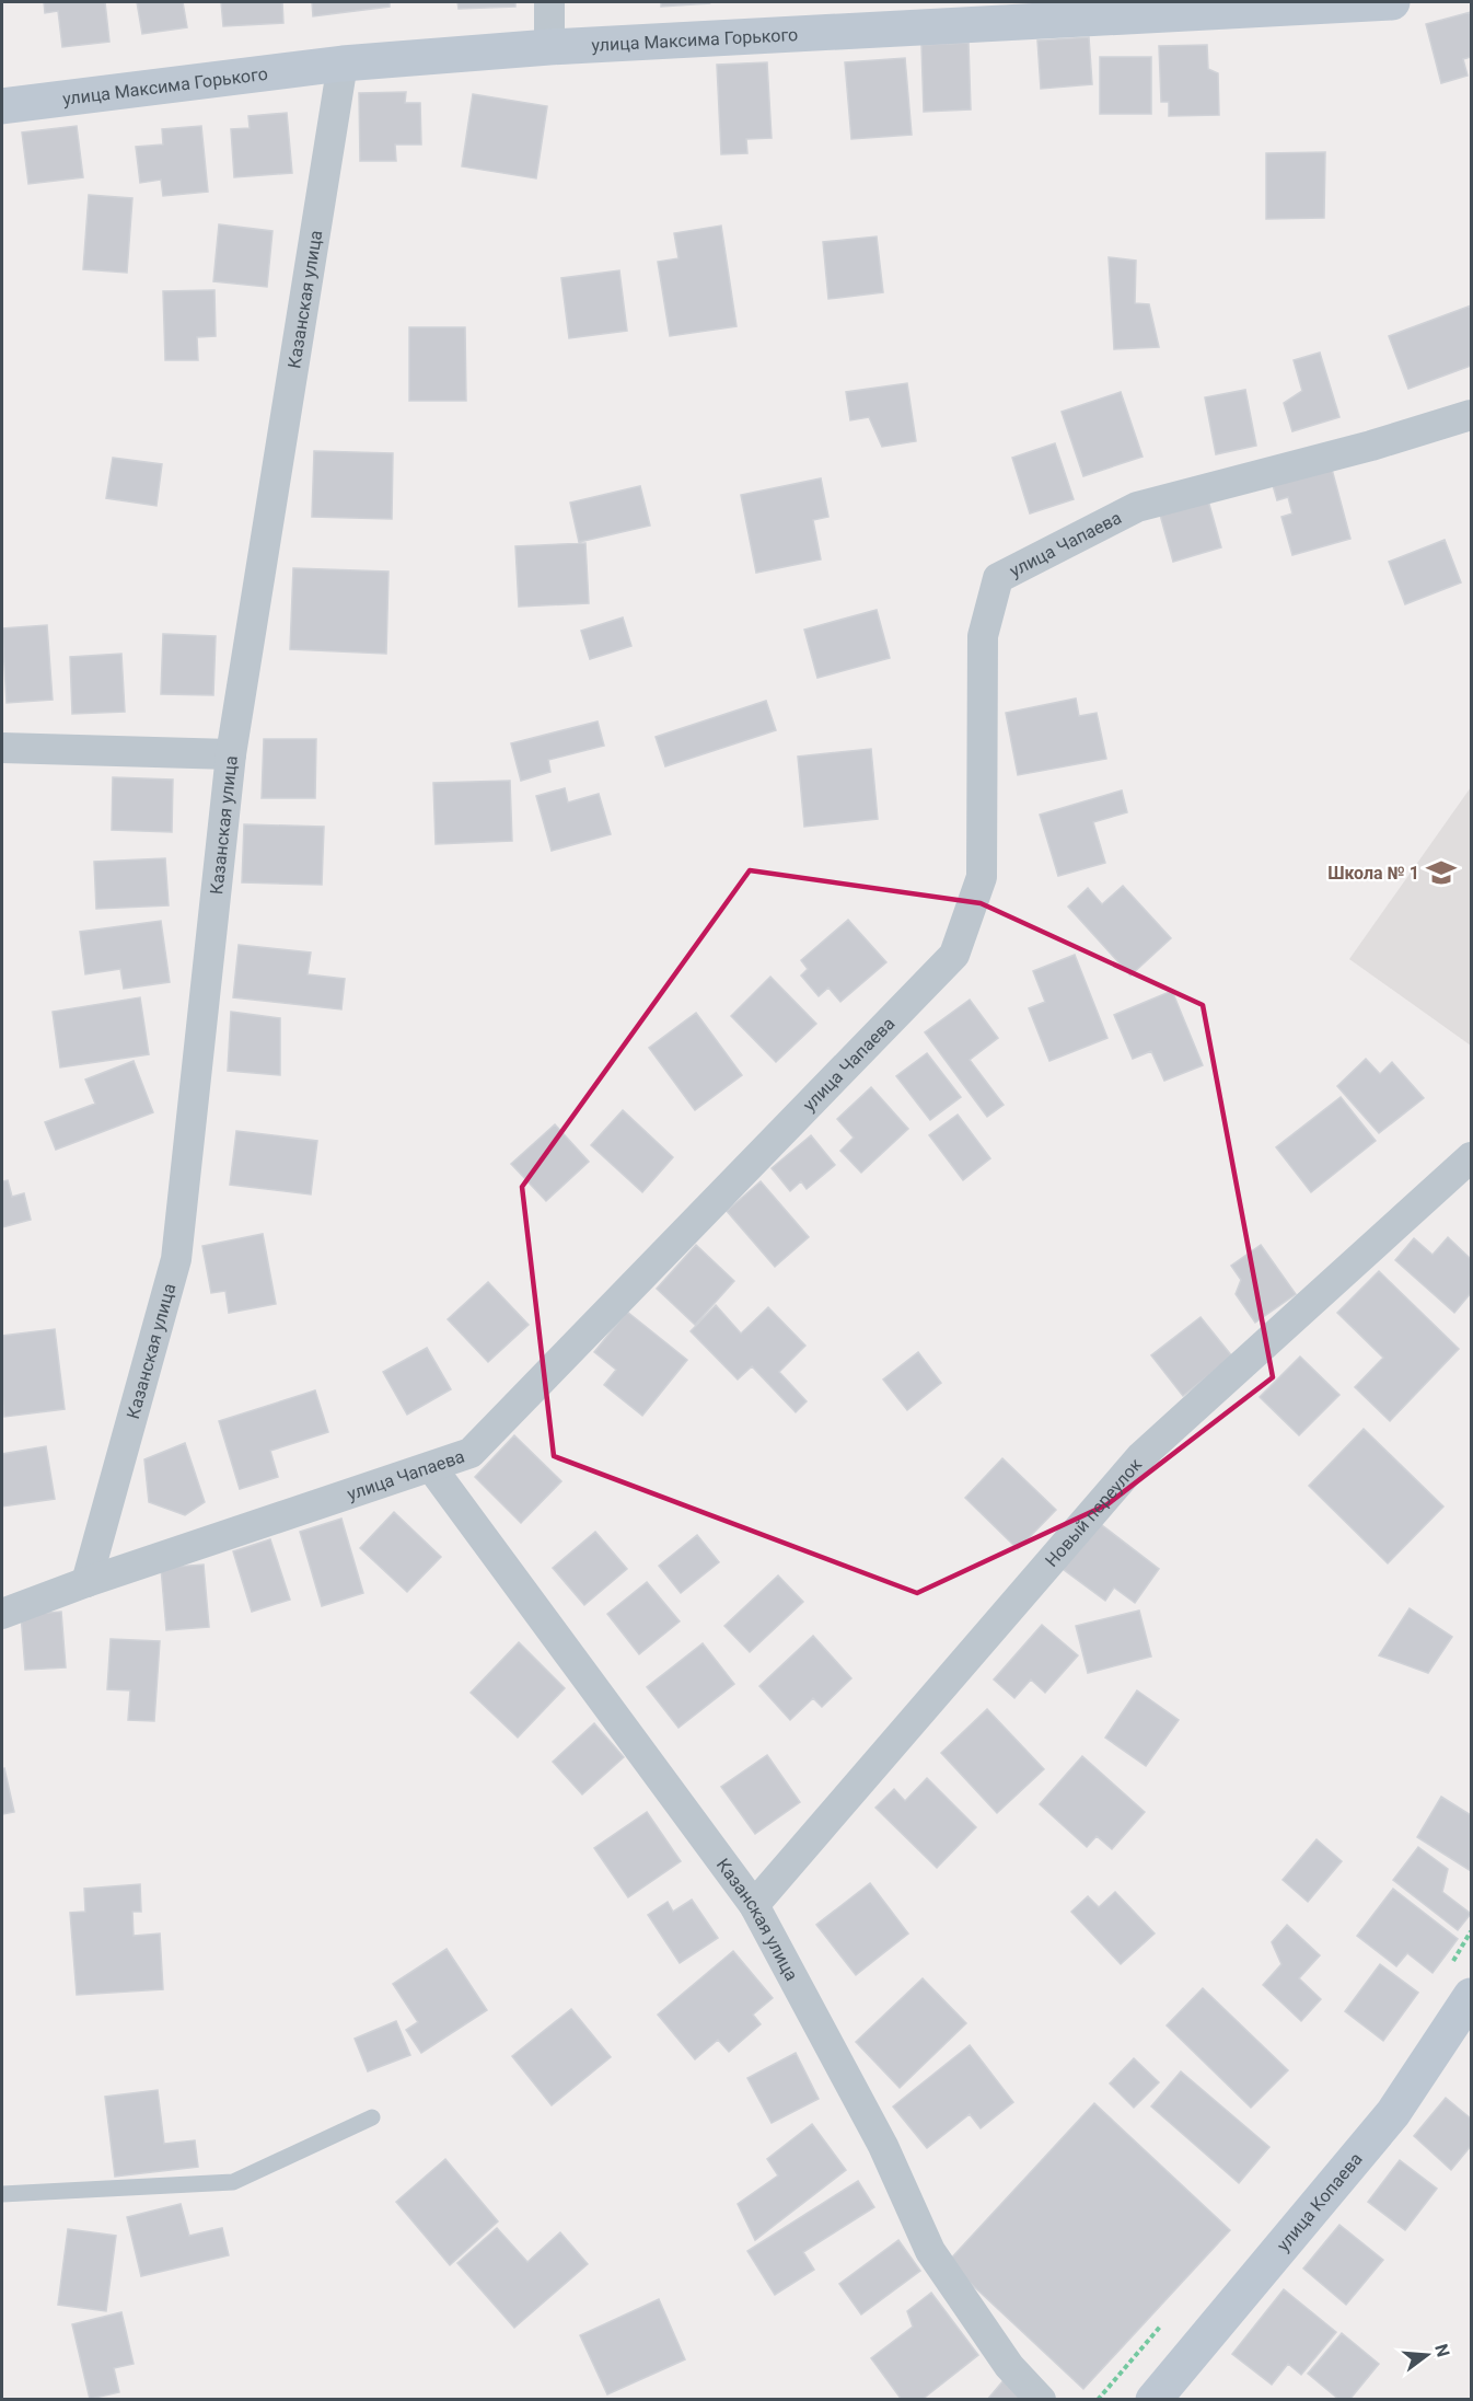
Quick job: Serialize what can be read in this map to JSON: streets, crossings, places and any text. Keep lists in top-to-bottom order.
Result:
{
  "streets": {
    "street": [
      "улица Максима Горького",
      "Казанская улица",
      "улица Чапаева",
      "Новый переулок",
      "улица Копаева"
    ]
  },
  "crossings": [
    ["улица Максима Горького", "Казанская улица"],
    ["Казанская улица", "улица Чапаева"],
    ["Казанская улица", "Новый переулок"]
  ],
  "places": {
    "school or university": ["Школа № 1"]
  },
  "north": "right"
}
